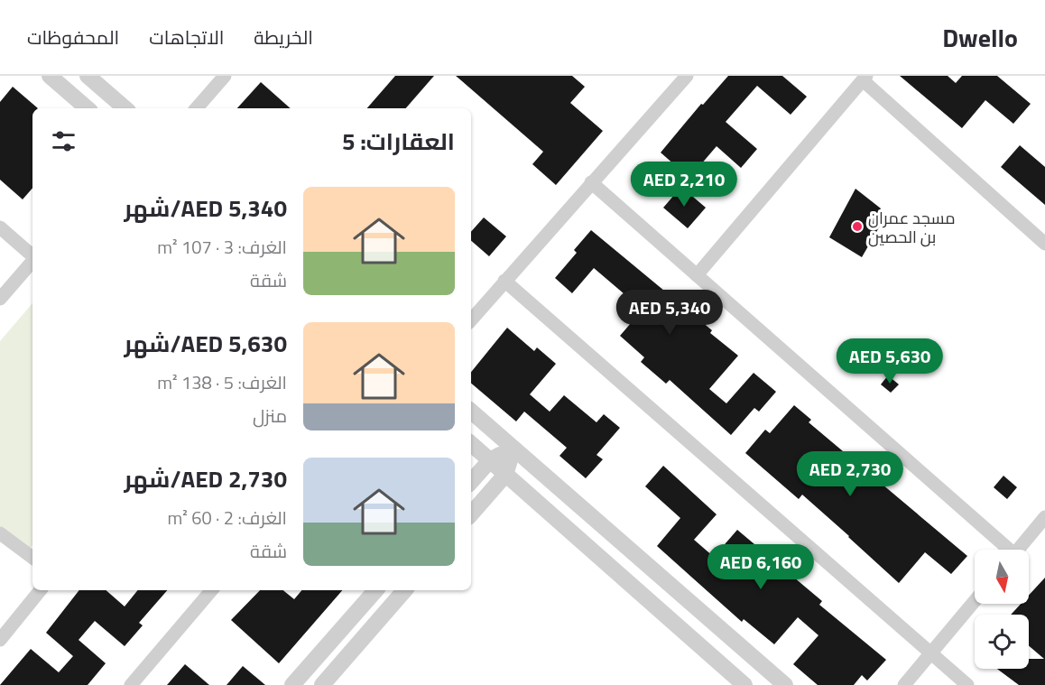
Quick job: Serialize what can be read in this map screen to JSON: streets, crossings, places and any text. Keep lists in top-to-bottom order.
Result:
{
  "places": ["مسجد عمران بن الحصين"],
  "north": "bottom",
  "page": {
    "header": "Dwello",
    "nav": ["الخريطة", "الاتجاهات", "المحفوظات"],
    "heading": "العقارات: 5",
    "price": [
      "AED 2,210",
      "AED 5,340",
      "AED 5,630",
      "AED 2,730",
      "AED 6,160"
    ],
    "list": [
      {
        "name": "AED 5,340/شهر",
        "note": "الغرف: 3 · 107 m² · شقة"
      },
      {
        "name": "AED 5,630/شهر",
        "note": "الغرف: 5 · 138 m² · منزل"
      },
      {
        "name": "AED 2,730/شهر",
        "note": "الغرف: 2 · 60 m² · شقة"
      }
    ]
  }
}
